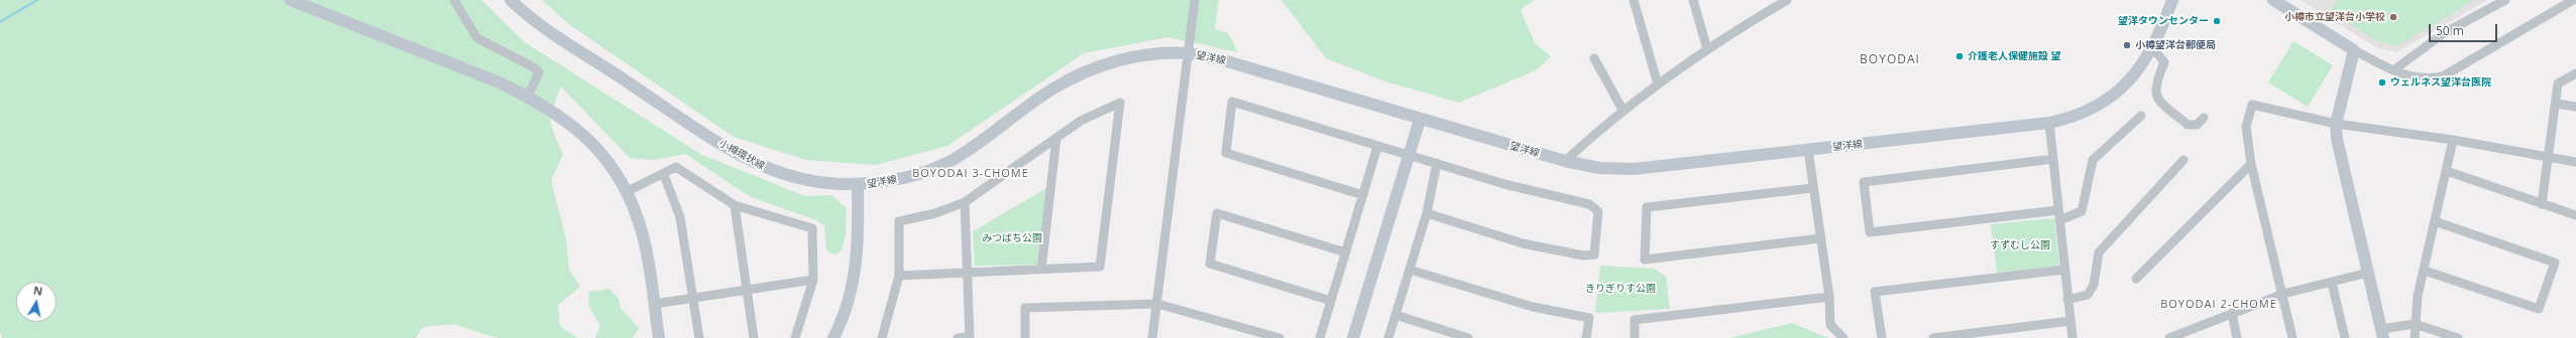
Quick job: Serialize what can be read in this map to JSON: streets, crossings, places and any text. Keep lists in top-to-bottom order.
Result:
{
  "streets": {
    "street": ["望洋線", "小樽環状線"]
  },
  "crossings": [
    ["望洋線", "小樽環状線"]
  ],
  "districts": ["BOYODAI", "BOYODAI 3-CHOME", "BOYODAI 2-CHOME"],
  "parks": ["みつばち公園", "すずむし公園", "きりぎりす公園"],
  "places": [
    "小樽市立望洋台小学校",
    "望洋タウンセンター",
    "小樽望洋台郵便局",
    "介護老人保健施設 望",
    "ウェルネス望洋台医院"
  ],
  "scale_bar": "50 m",
  "north": "top"
}
